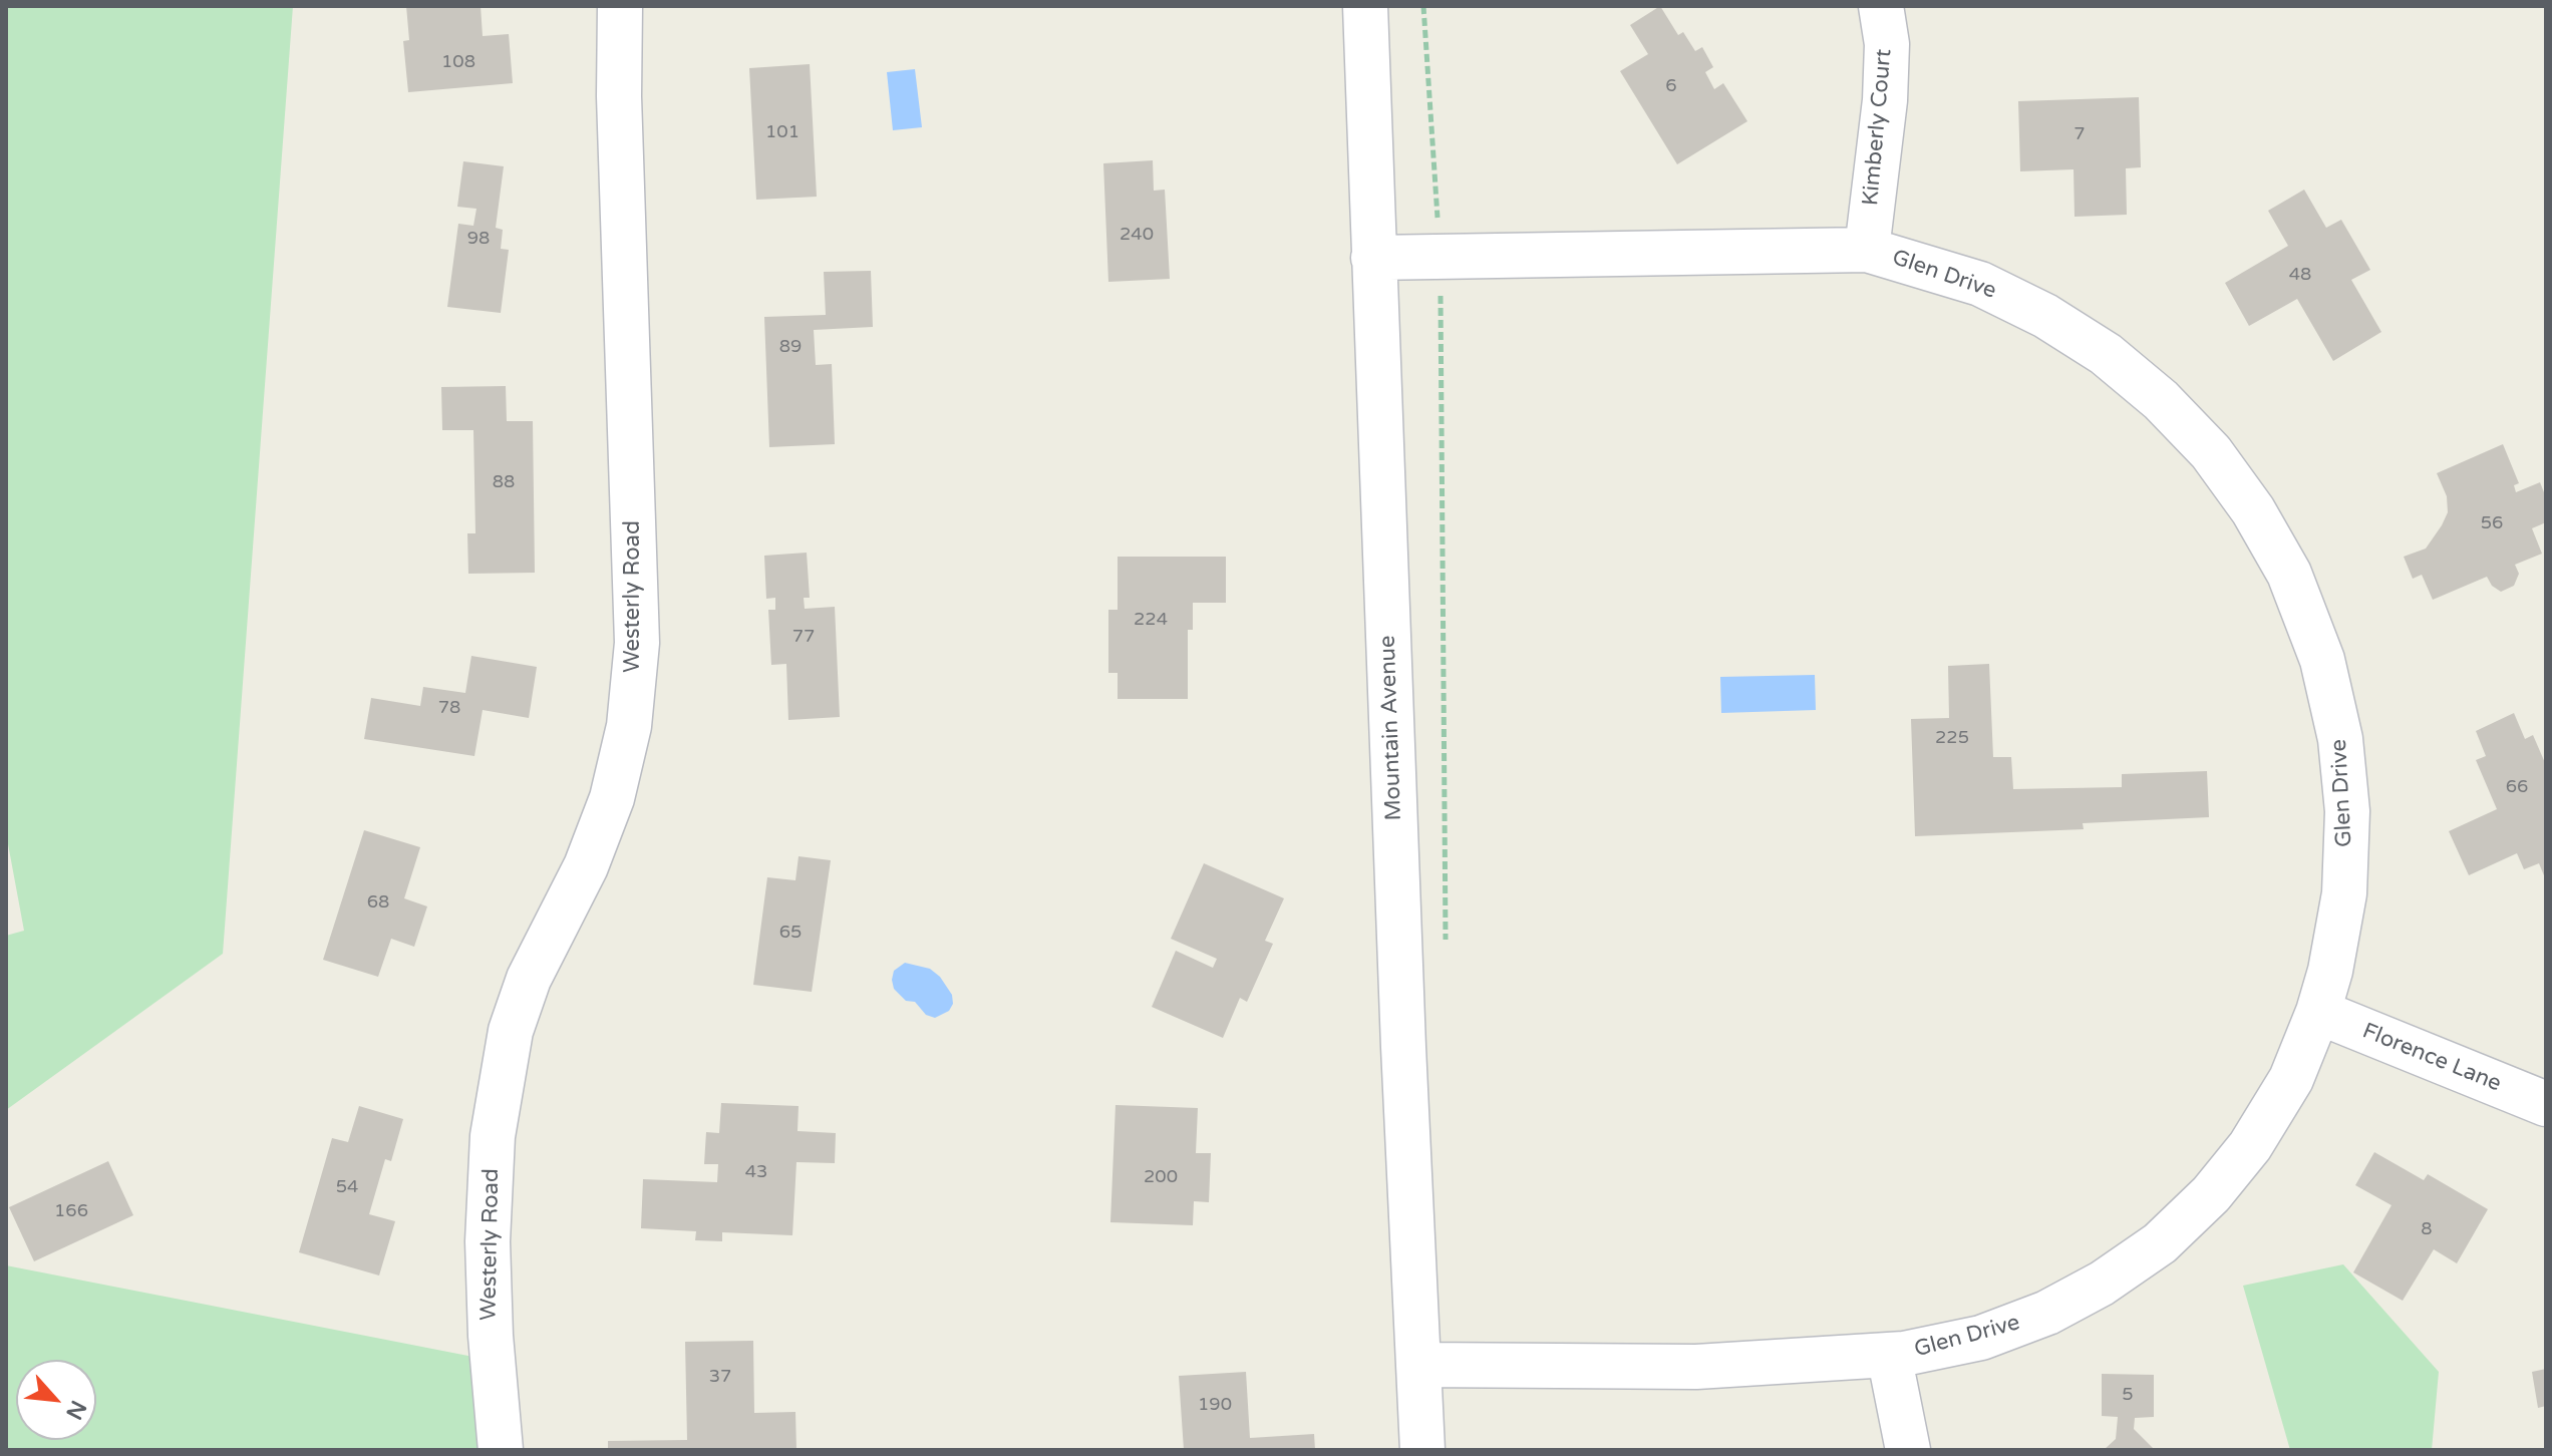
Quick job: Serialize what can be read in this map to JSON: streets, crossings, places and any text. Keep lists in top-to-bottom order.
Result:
{
  "streets": {
    "street": [
      "Kimberly Court",
      "Glen Drive",
      "Westerly Road",
      "Mountain Avenue",
      "Florence Lane"
    ]
  },
  "crossings": [
    ["Kimberly Court", "Glen Drive"],
    ["Glen Drive", "Mountain Avenue"],
    ["Glen Drive", "Florence Lane"]
  ],
  "house_numbers": [
    "108",
    "6",
    "101",
    "7",
    "240",
    "98",
    "48",
    "89",
    "88",
    "56",
    "224",
    "77",
    "78",
    "225",
    "66",
    "68",
    "65",
    "43",
    "200",
    "54",
    "166",
    "8",
    "37",
    "5",
    "190"
  ],
  "north": "bottom right"
}
